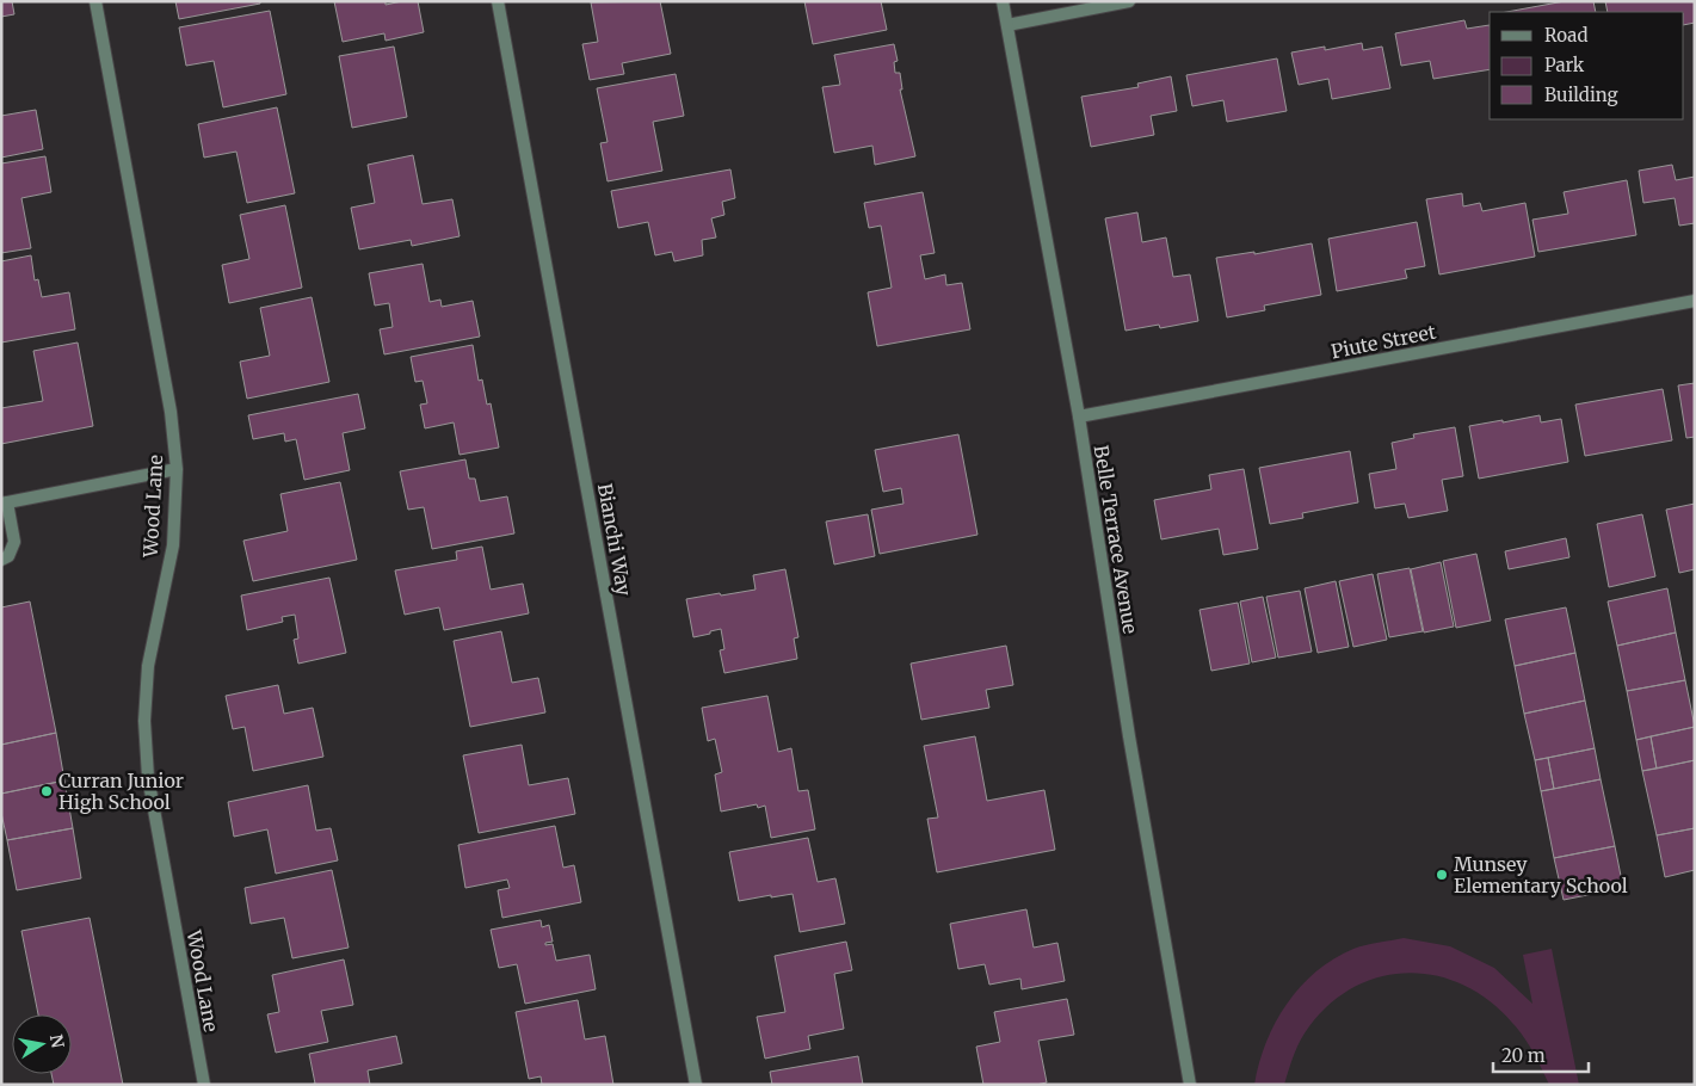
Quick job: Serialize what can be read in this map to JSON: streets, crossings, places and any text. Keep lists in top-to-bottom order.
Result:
{
  "streets": {
    "street": [
      "Piute Street",
      "Wood Lane",
      "Bianchi Way",
      "Belle Terrace Avenue"
    ]
  },
  "crossings": [
    ["Piute Street", "Belle Terrace Avenue"]
  ],
  "places": ["Curran Junior High School", "Munsey Elementary School"],
  "legend": ["Road", "Park", "Building"],
  "scale_bar": "20 m",
  "north": "right"
}
